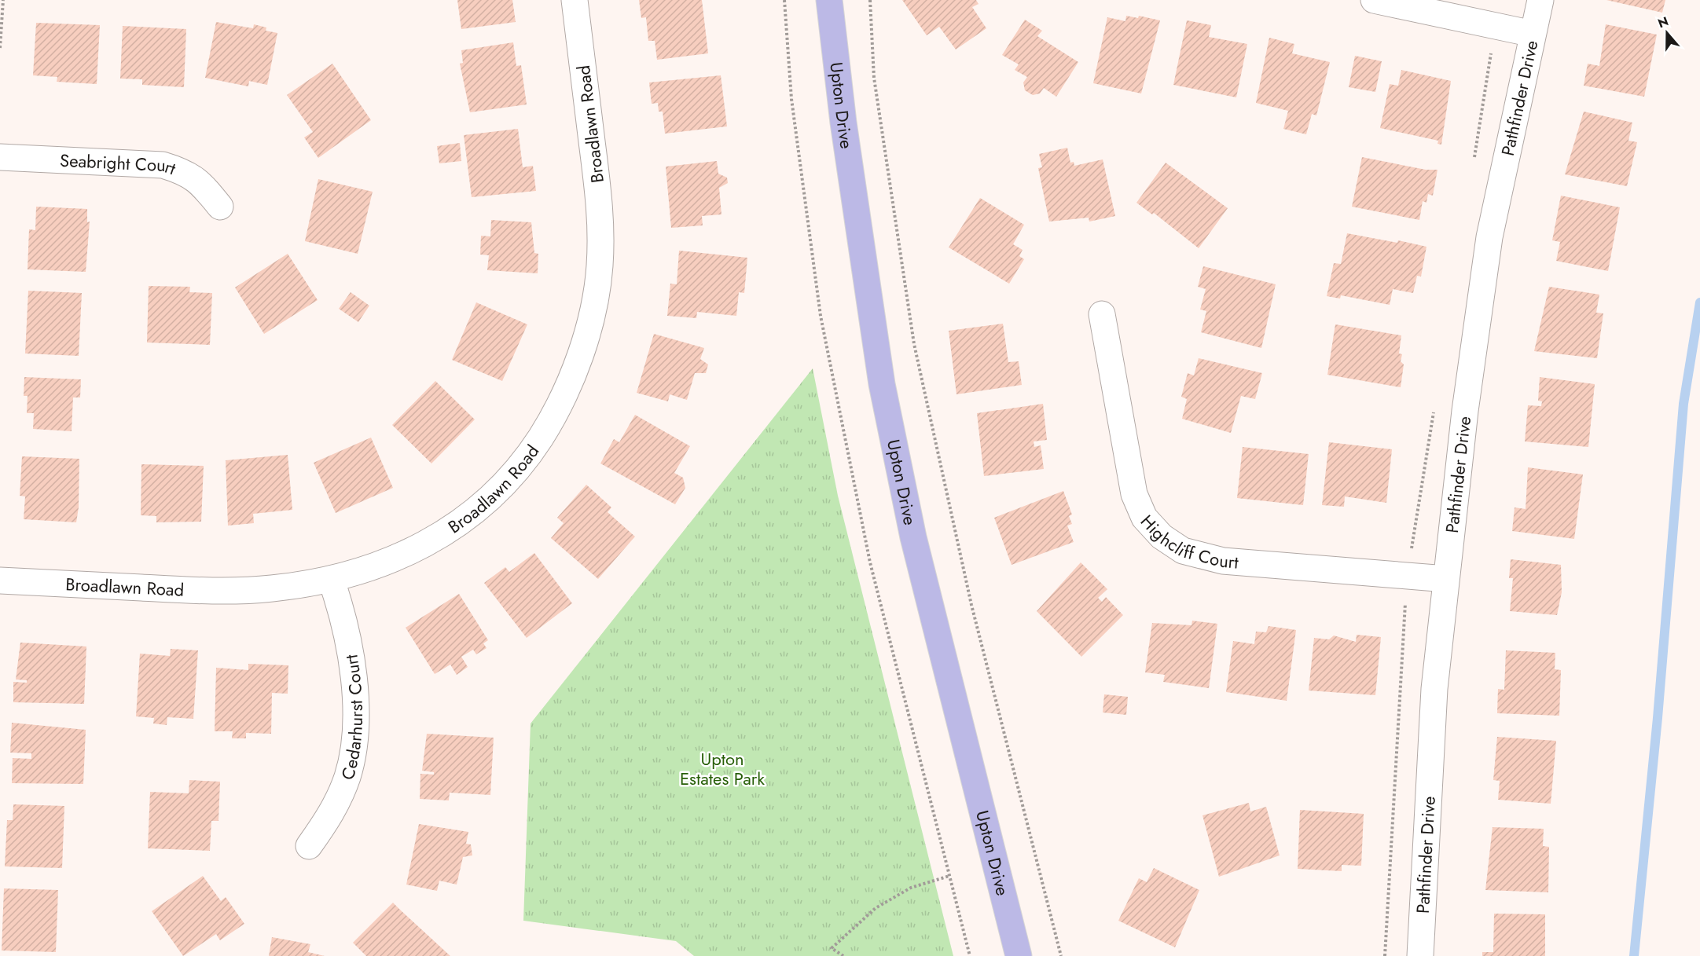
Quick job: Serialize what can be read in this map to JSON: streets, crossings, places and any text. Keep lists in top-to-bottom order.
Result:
{
  "streets": {
    "main road": ["Upton Drive"],
    "street": [
      "Pathfinder Drive",
      "Broadlawn Road",
      "Seabright Court",
      "Highcliff Court",
      "Cedarhurst Court"
    ]
  },
  "crossings": [
    ["Pathfinder Drive", "Highcliff Court"],
    ["Broadlawn Road", "Cedarhurst Court"]
  ],
  "parks": ["Upton Estates Park"],
  "north": "top"
}
